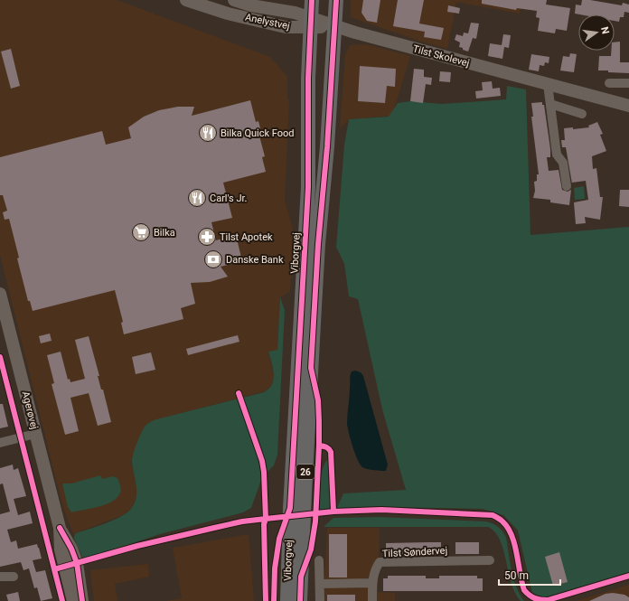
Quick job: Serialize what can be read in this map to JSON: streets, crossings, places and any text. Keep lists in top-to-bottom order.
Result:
{
  "streets": {
    "main road": ["Viborgvej", "26"],
    "street": [
      "Anelystvej",
      "Tilst Skolevej",
      "Agerøvej",
      "Tilst Søndervej"
    ]
  },
  "crossings": [
    ["Anelystvej", "Tilst Skolevej"],
    ["Anelystvej", "Viborgvej"],
    ["Tilst Skolevej", "Viborgvej"]
  ],
  "places": {
    "restaurant": ["Bilka Quick Food", "Carl's Jr."],
    "supermarket": ["Bilka"],
    "pharmacy": ["Tilst Apotek"],
    "bank": ["Danske Bank"]
  },
  "scale_bar": "50 m",
  "north": "right"
}
